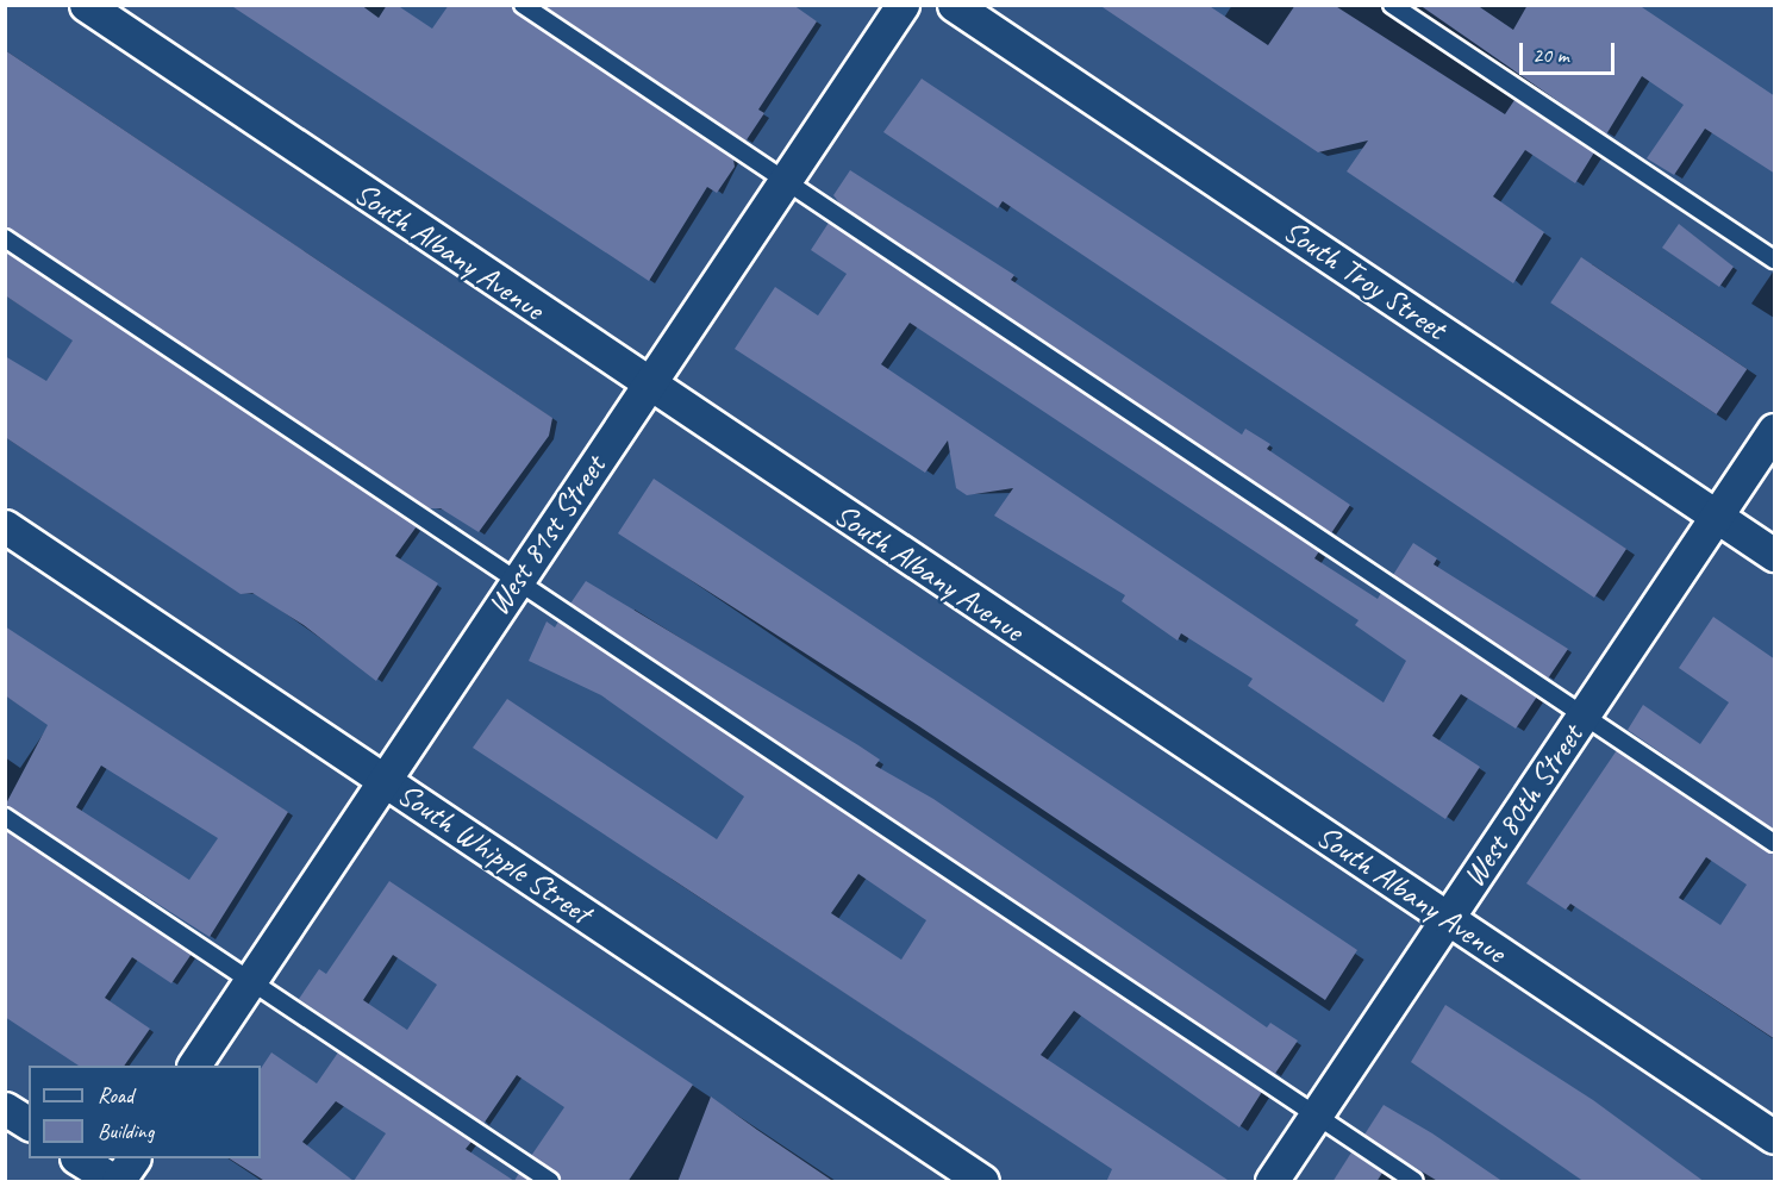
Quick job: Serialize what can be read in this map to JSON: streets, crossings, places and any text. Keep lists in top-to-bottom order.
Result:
{
  "streets": {
    "street": [
      "South Albany Avenue",
      "South Troy Street",
      "West 81st Street",
      "West 80th Street",
      "South Whipple Street"
    ]
  },
  "crossings": [
    ["South Albany Avenue", "West 81st Street"],
    ["South Albany Avenue", "West 80th Street"],
    ["South Troy Street", "West 80th Street"],
    ["West 81st Street", "South Whipple Street"]
  ],
  "legend": ["Road", "Building"],
  "scale_bar": "20 m"
}
